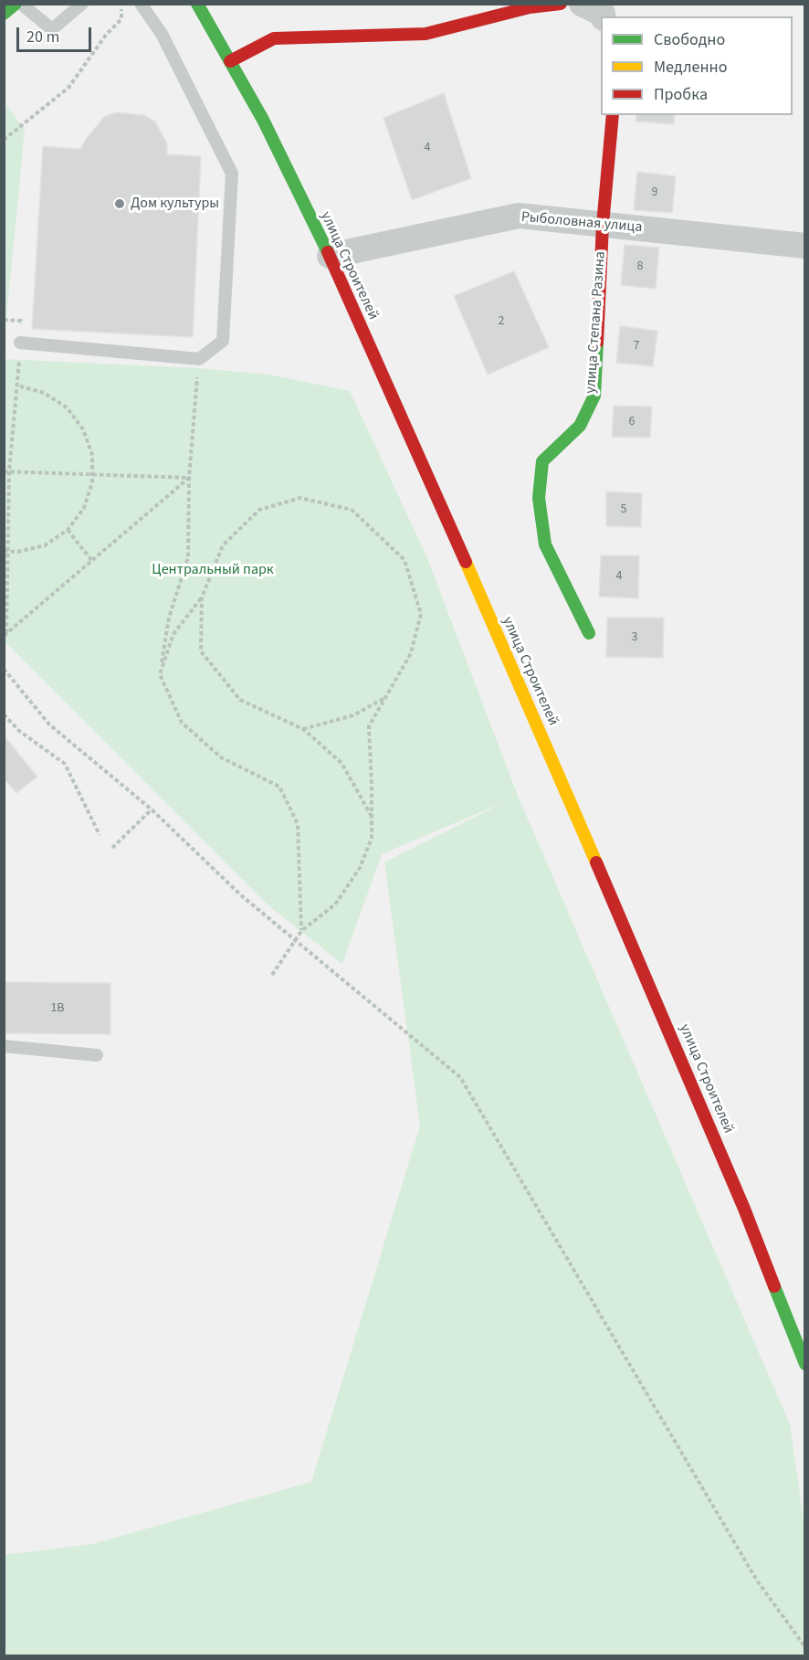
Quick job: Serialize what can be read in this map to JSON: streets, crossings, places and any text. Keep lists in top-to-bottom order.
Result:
{
  "streets": {
    "main road": ["улица Строителей", "улица Степана Разина"],
    "street": ["Рыболовная улица"]
  },
  "crossings": [
    ["Рыболовная улица", "улица Строителей"],
    ["Рыболовная улица", "улица Степана Разина"]
  ],
  "parks": ["Центральный парк"],
  "places": ["Дом культуры"],
  "house_numbers": [
    "4",
    "9",
    "8",
    "2",
    "7",
    "6",
    "5",
    "4",
    "3",
    "1В"
  ],
  "legend": ["Свободно", "Медленно", "Пробка"],
  "scale_bar": "20 m"
}
